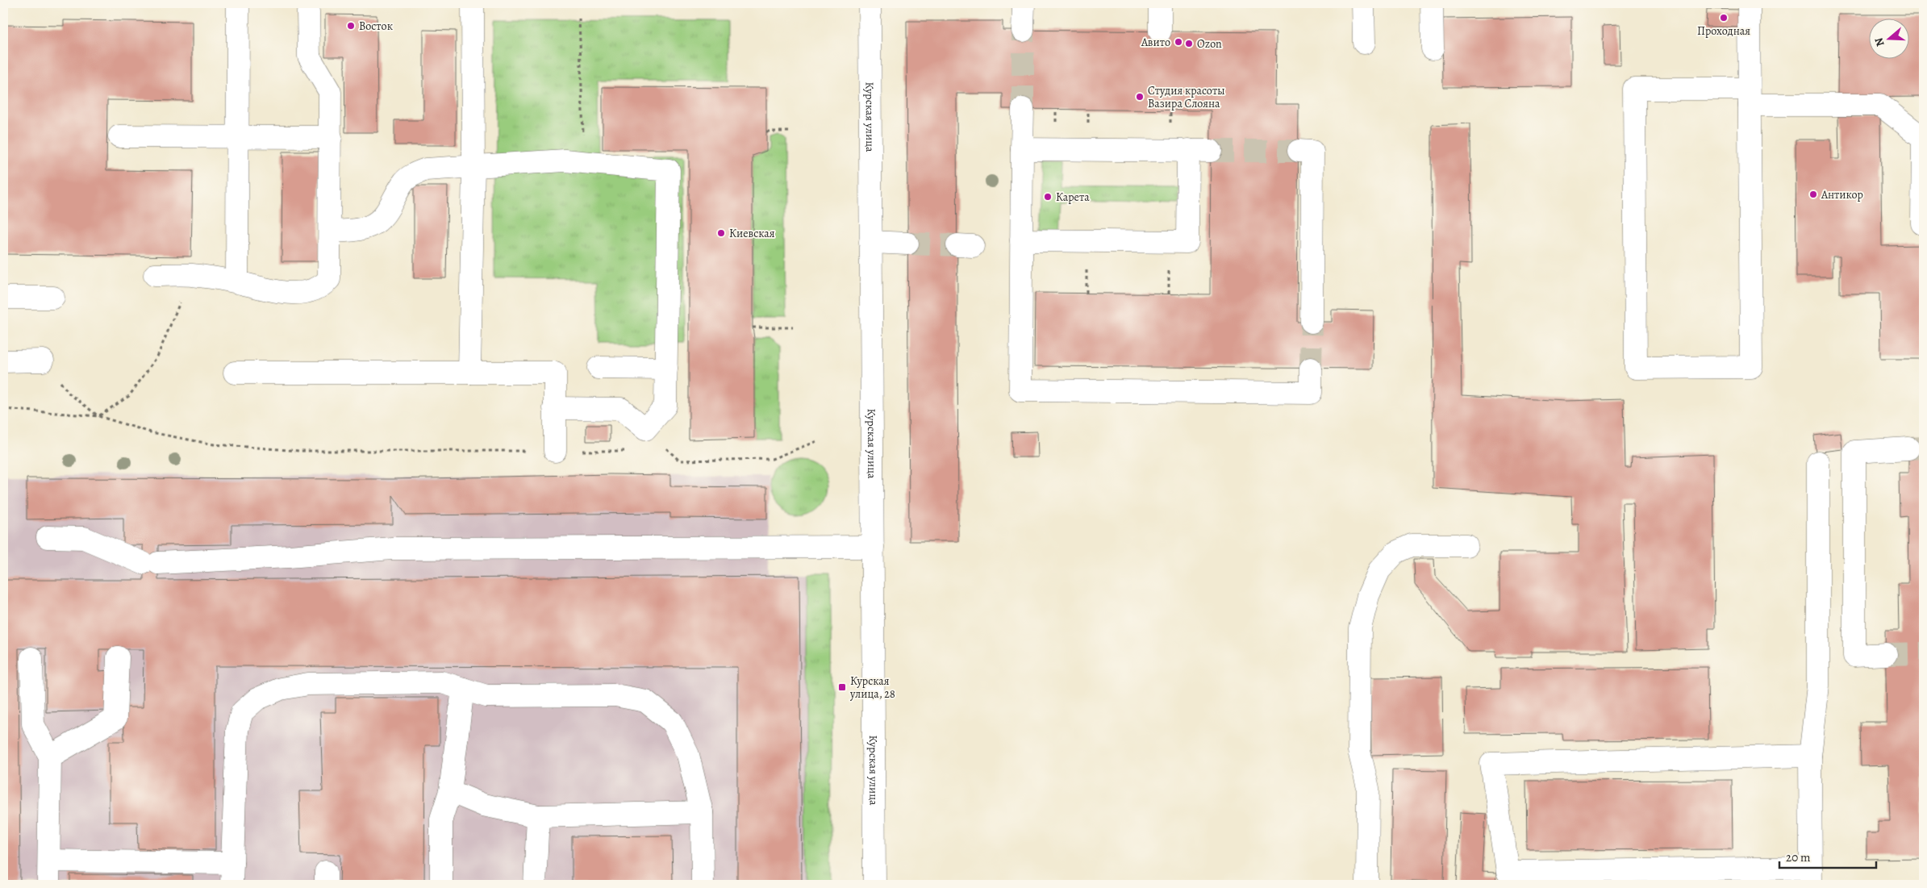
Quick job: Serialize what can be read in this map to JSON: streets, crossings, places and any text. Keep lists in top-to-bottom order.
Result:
{
  "streets": {
    "street": ["Курская улица"]
  },
  "places": {
    "other": [
      "Проходная",
      "Восток",
      "Авито",
      "Ozon",
      "Студия красоты Вазира Слояна",
      "Антикор",
      "Карета",
      "Киевская"
    ],
    "transit": ["Курская улица, 28"]
  },
  "scale_bar": "20 m",
  "north": "left"
}
